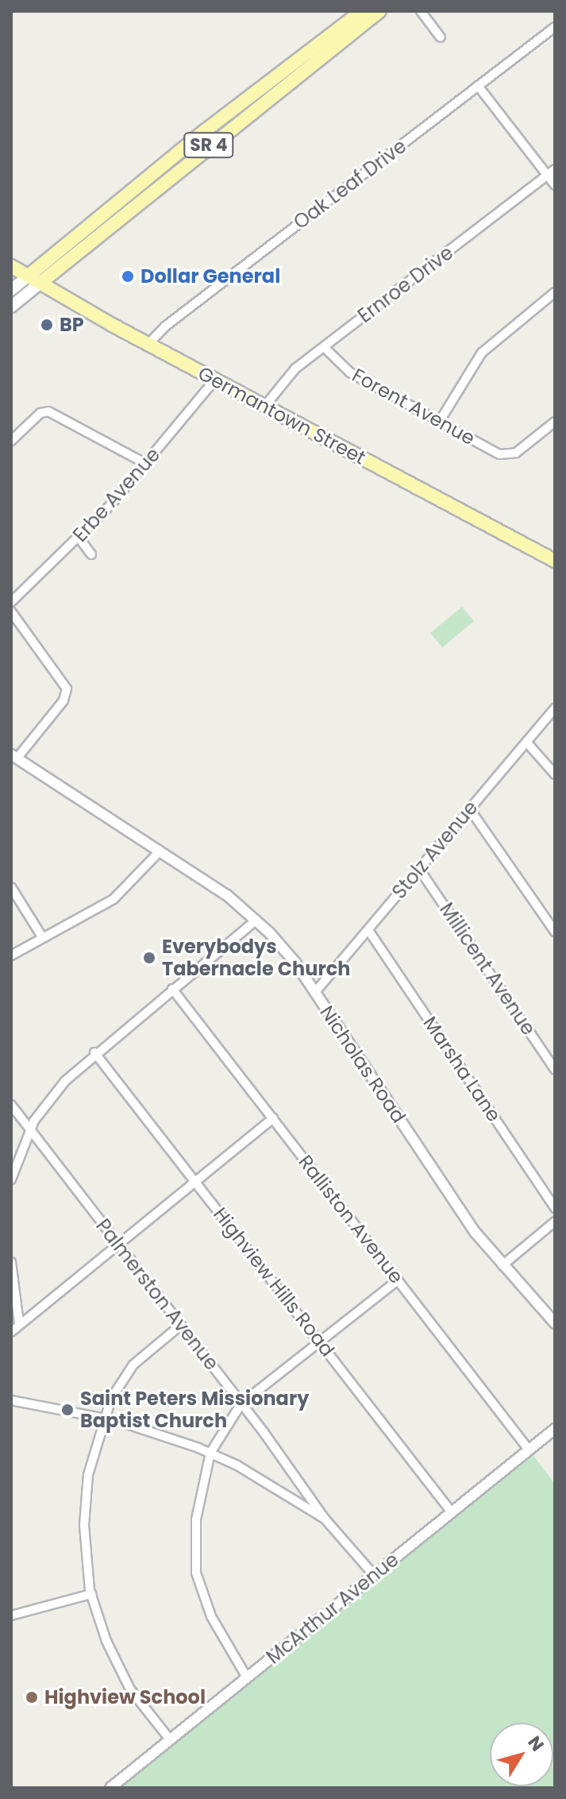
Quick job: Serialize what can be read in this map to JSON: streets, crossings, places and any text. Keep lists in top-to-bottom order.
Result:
{
  "streets": {
    "main road": ["SR 4", "Germantown Street"],
    "street": [
      "Oak Leaf Drive",
      "Ernroe Drive",
      "Forent Avenue",
      "Erbe Avenue",
      "Stolz Avenue",
      "Millicent Avenue",
      "Nicholas Road",
      "Marsha Lane",
      "Ralliston Avenue",
      "Highview Hills Road",
      "Palmerston Avenue",
      "McArthur Avenue"
    ]
  },
  "crossings": [
    ["SR 4", "Germantown Street"],
    ["Oak Leaf Drive", "Germantown Street"],
    ["Ernroe Drive", "Forent Avenue"],
    ["Ernroe Drive", "Germantown Street"],
    ["Germantown Street", "Erbe Avenue"],
    ["Stolz Avenue", "Millicent Avenue"],
    ["Stolz Avenue", "Nicholas Road"],
    ["Stolz Avenue", "Marsha Lane"],
    ["Ralliston Avenue", "McArthur Avenue"],
    ["Highview Hills Road", "McArthur Avenue"],
    ["Palmerston Avenue", "McArthur Avenue"]
  ],
  "places": [
    "Dollar General",
    "BP",
    "Everybodys Tabernacle Church",
    "Saint Peters Missionary Baptist Church",
    "Highview School"
  ],
  "north": "top right"
}
